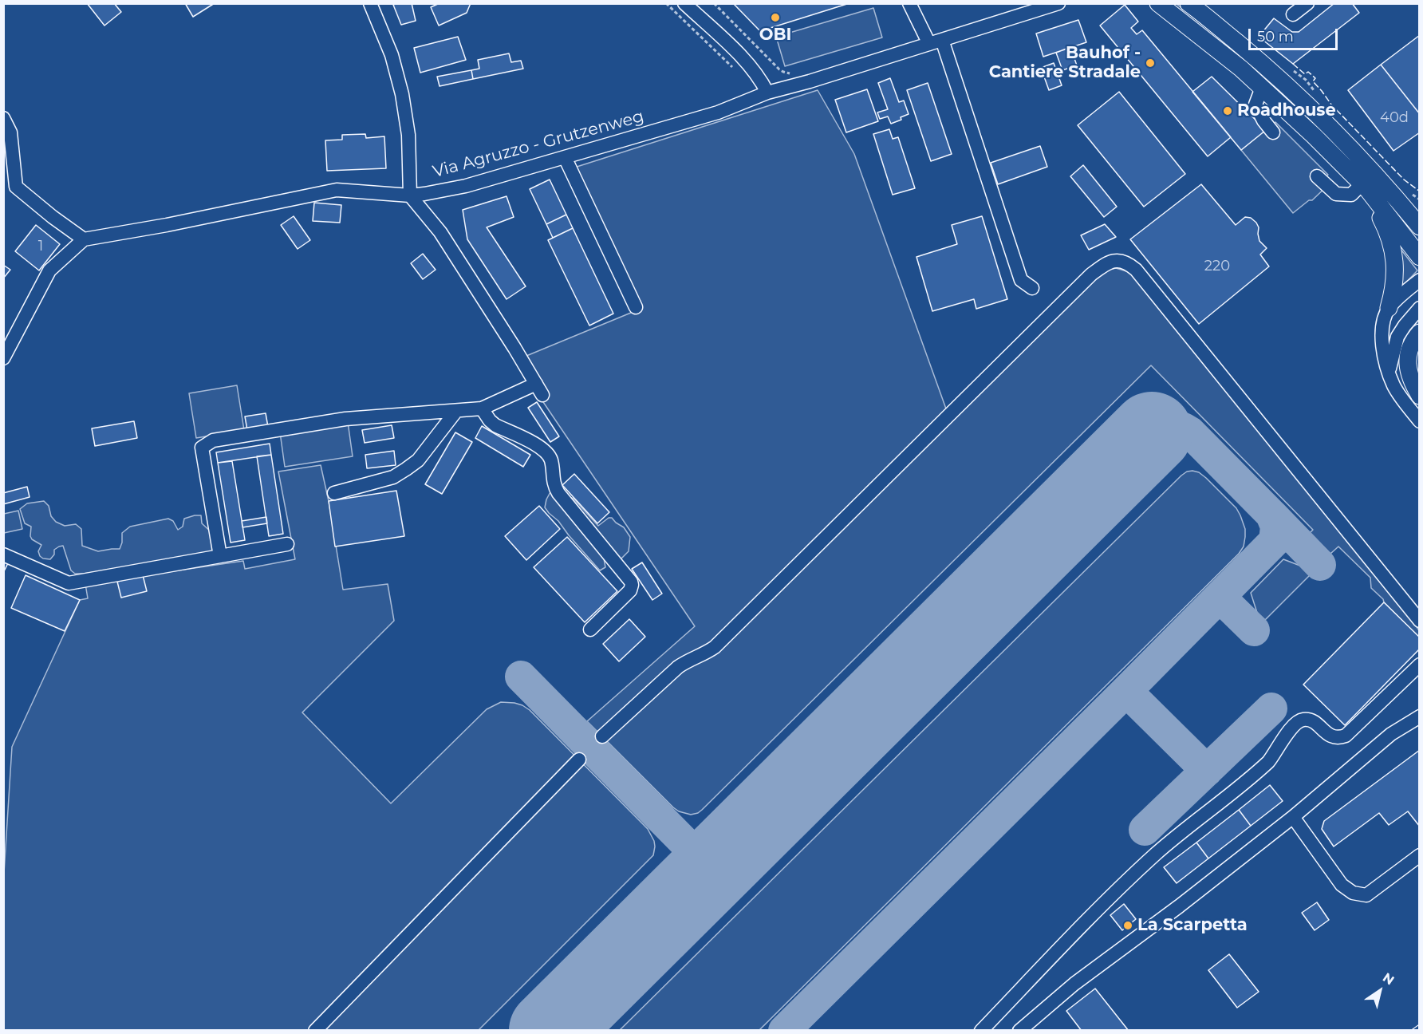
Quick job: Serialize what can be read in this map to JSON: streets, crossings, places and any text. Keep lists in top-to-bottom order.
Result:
{
  "streets": {
    "street": ["Via Agruzzo - Grutzenweg"]
  },
  "places": [
    "OBI",
    "Bauhof - Cantiere Stradale",
    "Roadhouse",
    "La Scarpetta"
  ],
  "house_numbers": ["40d", "1", "220"],
  "scale_bar": "50 m",
  "north": "top right"
}
